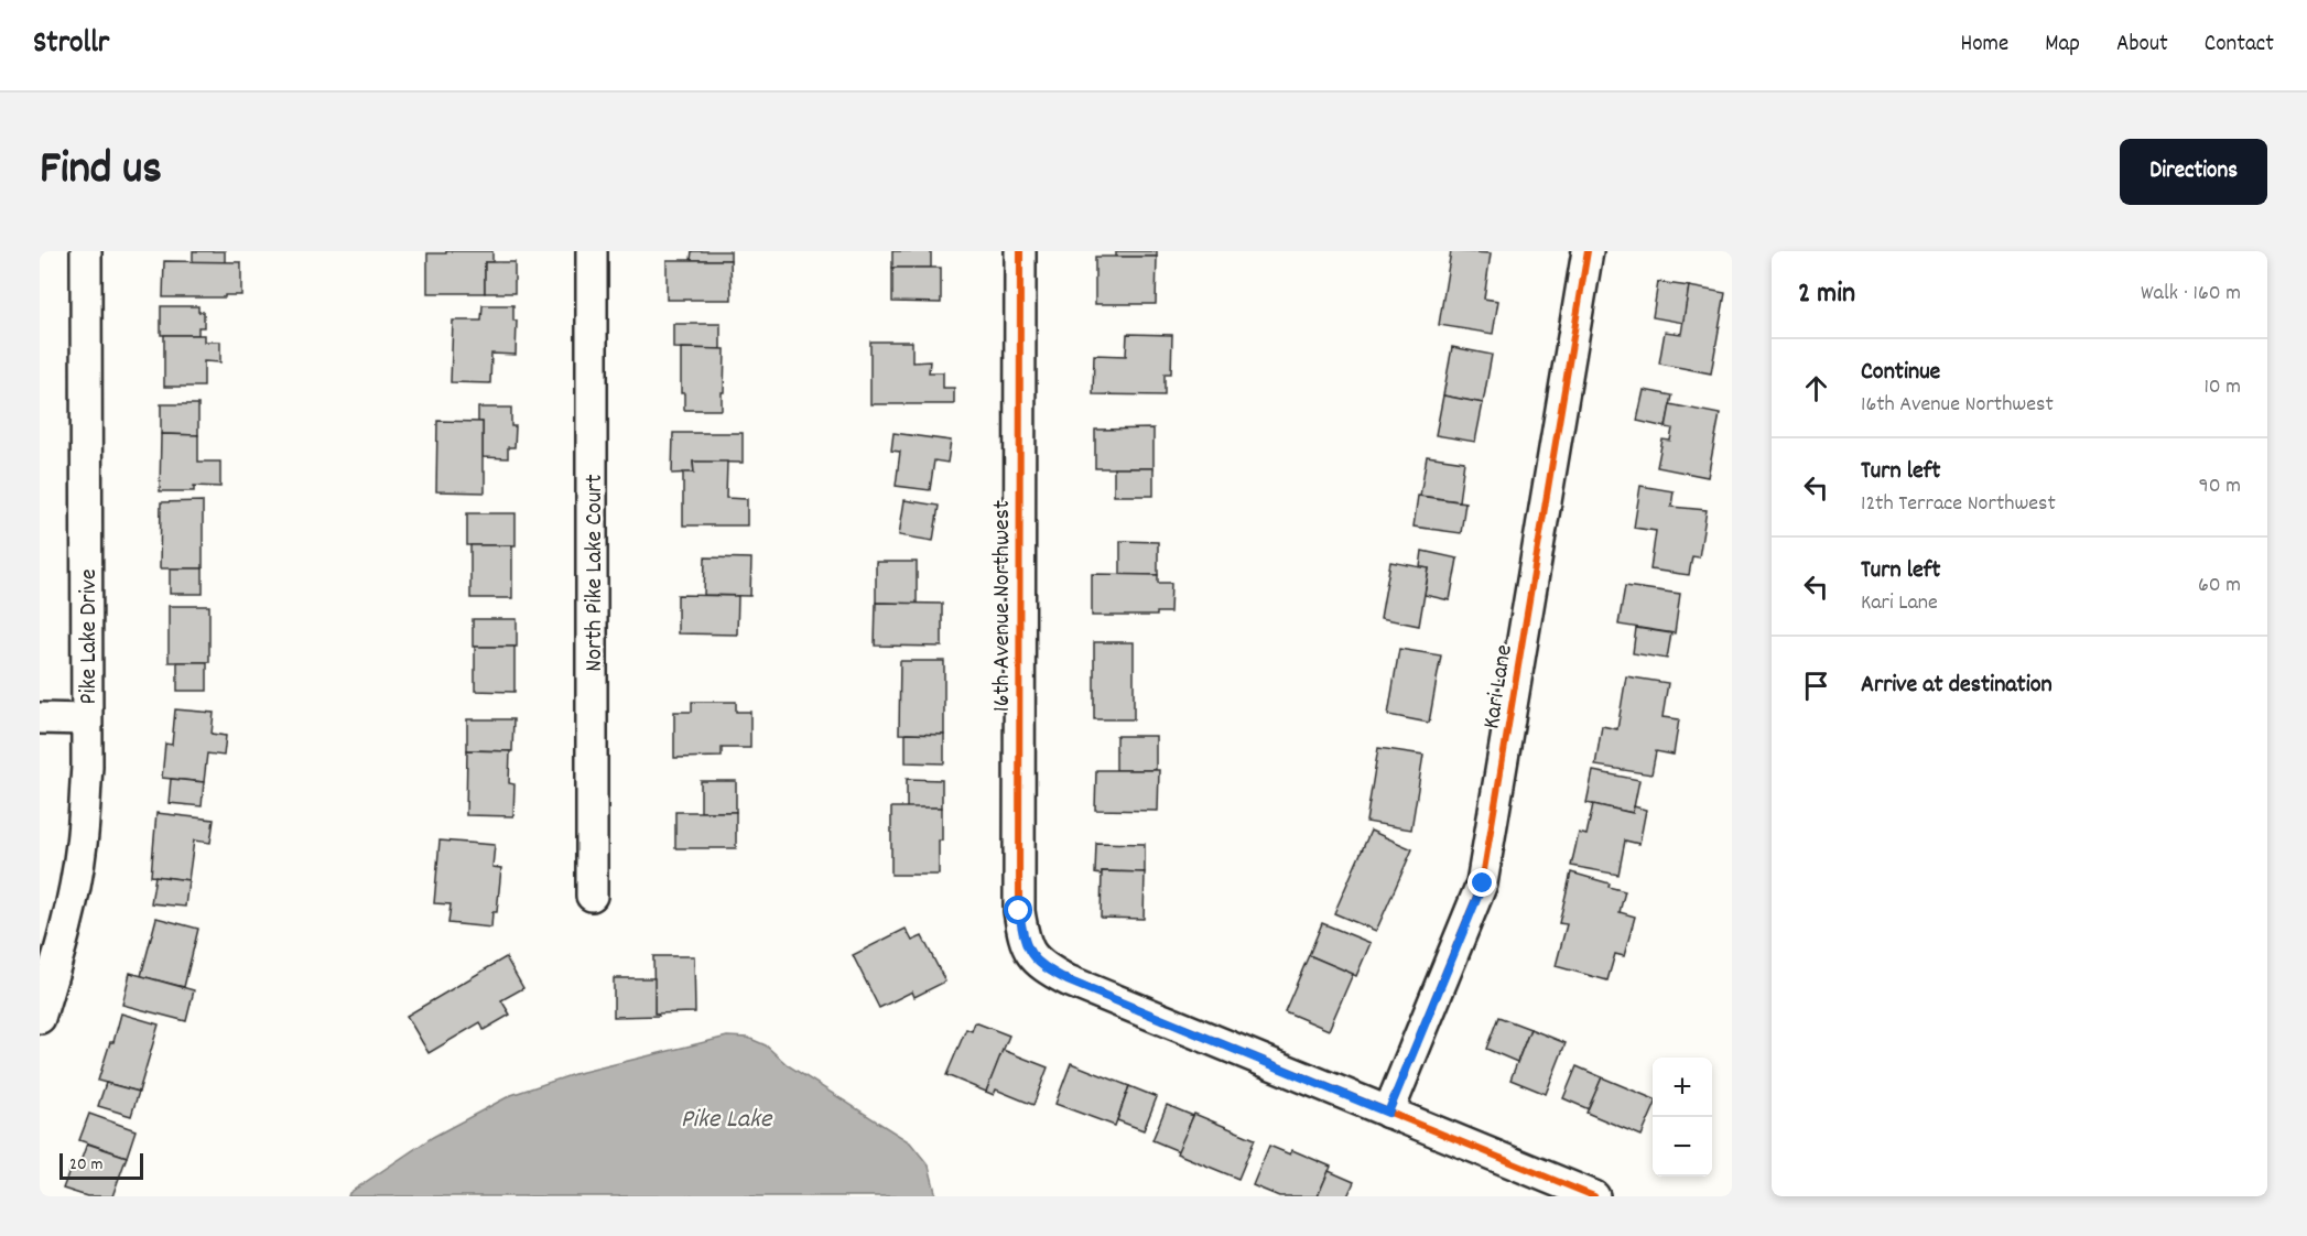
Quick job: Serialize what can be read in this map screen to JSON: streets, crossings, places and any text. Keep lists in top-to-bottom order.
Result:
{
  "streets": {
    "street": [
      "North Pike Lake Court",
      "16th Avenue Northwest",
      "Pike Lake Drive",
      "Kari Lane"
    ]
  },
  "crossings": [
    ["16th Avenue Northwest", "Kari Lane"]
  ],
  "water": ["Pike Lake"],
  "scale_bar": "20 m",
  "page": {
    "header": "Strollr",
    "nav": [
      "Home",
      "Map",
      "About",
      "Contact"
    ],
    "title": "Find us",
    "buttons": "Directions",
    "heading": ["2 min", "Walk · 160 m"],
    "list": [
      ["Continue", "16th Avenue Northwest", "10 m"],
      ["Turn left", "12th Terrace Northwest", "90 m"],
      ["Turn left", "Kari Lane", "60 m"],
      "Arrive at destination"
    ],
    "map_buttons": ["+", "−"],
    "scale": "20 m"
  }
}
